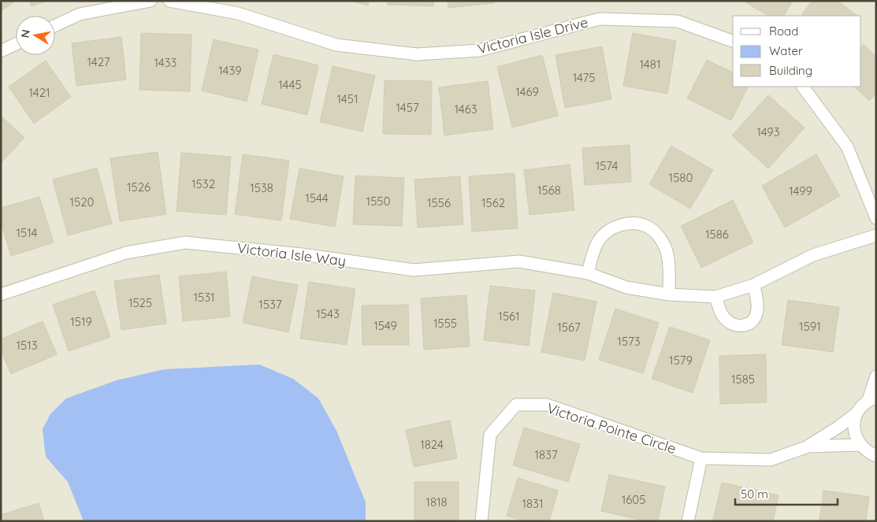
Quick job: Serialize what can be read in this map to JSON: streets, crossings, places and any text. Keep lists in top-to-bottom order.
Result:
{
  "streets": {
    "street": ["Victoria Isle Drive", "Victoria Isle Way", "Victoria Pointe Circle"]
  },
  "house_numbers": [
    "1427",
    "1433",
    "1481",
    "1439",
    "1475",
    "1445",
    "1469",
    "1421",
    "1451",
    "1457",
    "1463",
    "1493",
    "1574",
    "1580",
    "1532",
    "1526",
    "1538",
    "1568",
    "1499",
    "1544",
    "1550",
    "1520",
    "1556",
    "1562",
    "1514",
    "1586",
    "1531",
    "1525",
    "1537",
    "1543",
    "1561",
    "1519",
    "1555",
    "1549",
    "1591",
    "1567",
    "1573",
    "1513",
    "1579",
    "1585",
    "1824",
    "1837",
    "1605",
    "1818",
    "1831"
  ],
  "legend": ["Road", "Water", "Building"],
  "scale_bar": "50 m",
  "north": "left"
}
